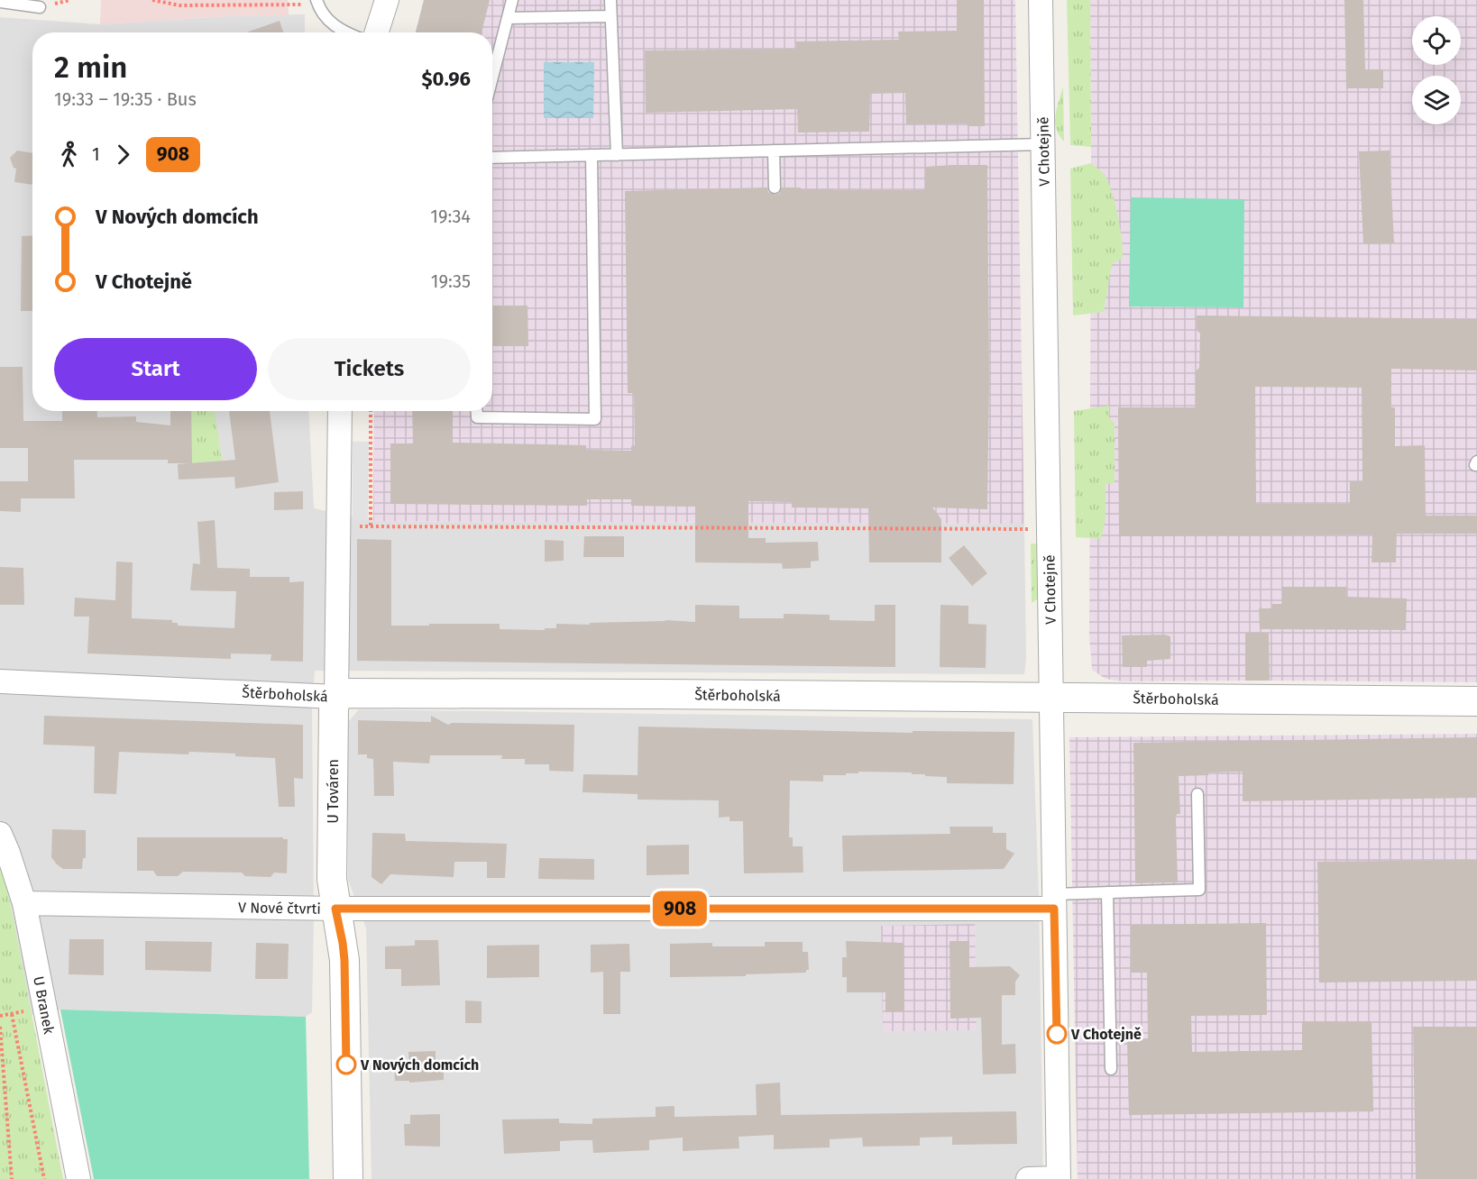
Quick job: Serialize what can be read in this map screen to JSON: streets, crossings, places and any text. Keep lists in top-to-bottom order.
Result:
{
  "streets": {
    "street": [
      "V Chotejně",
      "Štěrboholská",
      "U Továren",
      "V Nové čtvrti",
      "U Branek"
    ]
  },
  "crossings": [
    ["V Chotejně", "Štěrboholská"],
    ["V Chotejně", "V Nové čtvrti"],
    ["Štěrboholská", "U Továren"],
    ["U Továren", "V Nové čtvrti"],
    ["V Nové čtvrti", "U Branek"]
  ],
  "places": ["V Chotejně", "V Nových domcích"],
  "lines": ["bus line 908"],
  "page": {
    "on_map": "908",
    "heading": ["2 min", "19:33 – 19:35 · Bus", "$0.96"],
    "legs": ["1", "908"],
    "list": [
      {
        "name": "V Nových domcích",
        "value": "19:34"
      },
      {
        "name": "V Chotejně",
        "value": "19:35"
      }
    ],
    "buttons": ["Start", "Tickets"]
  }
}
